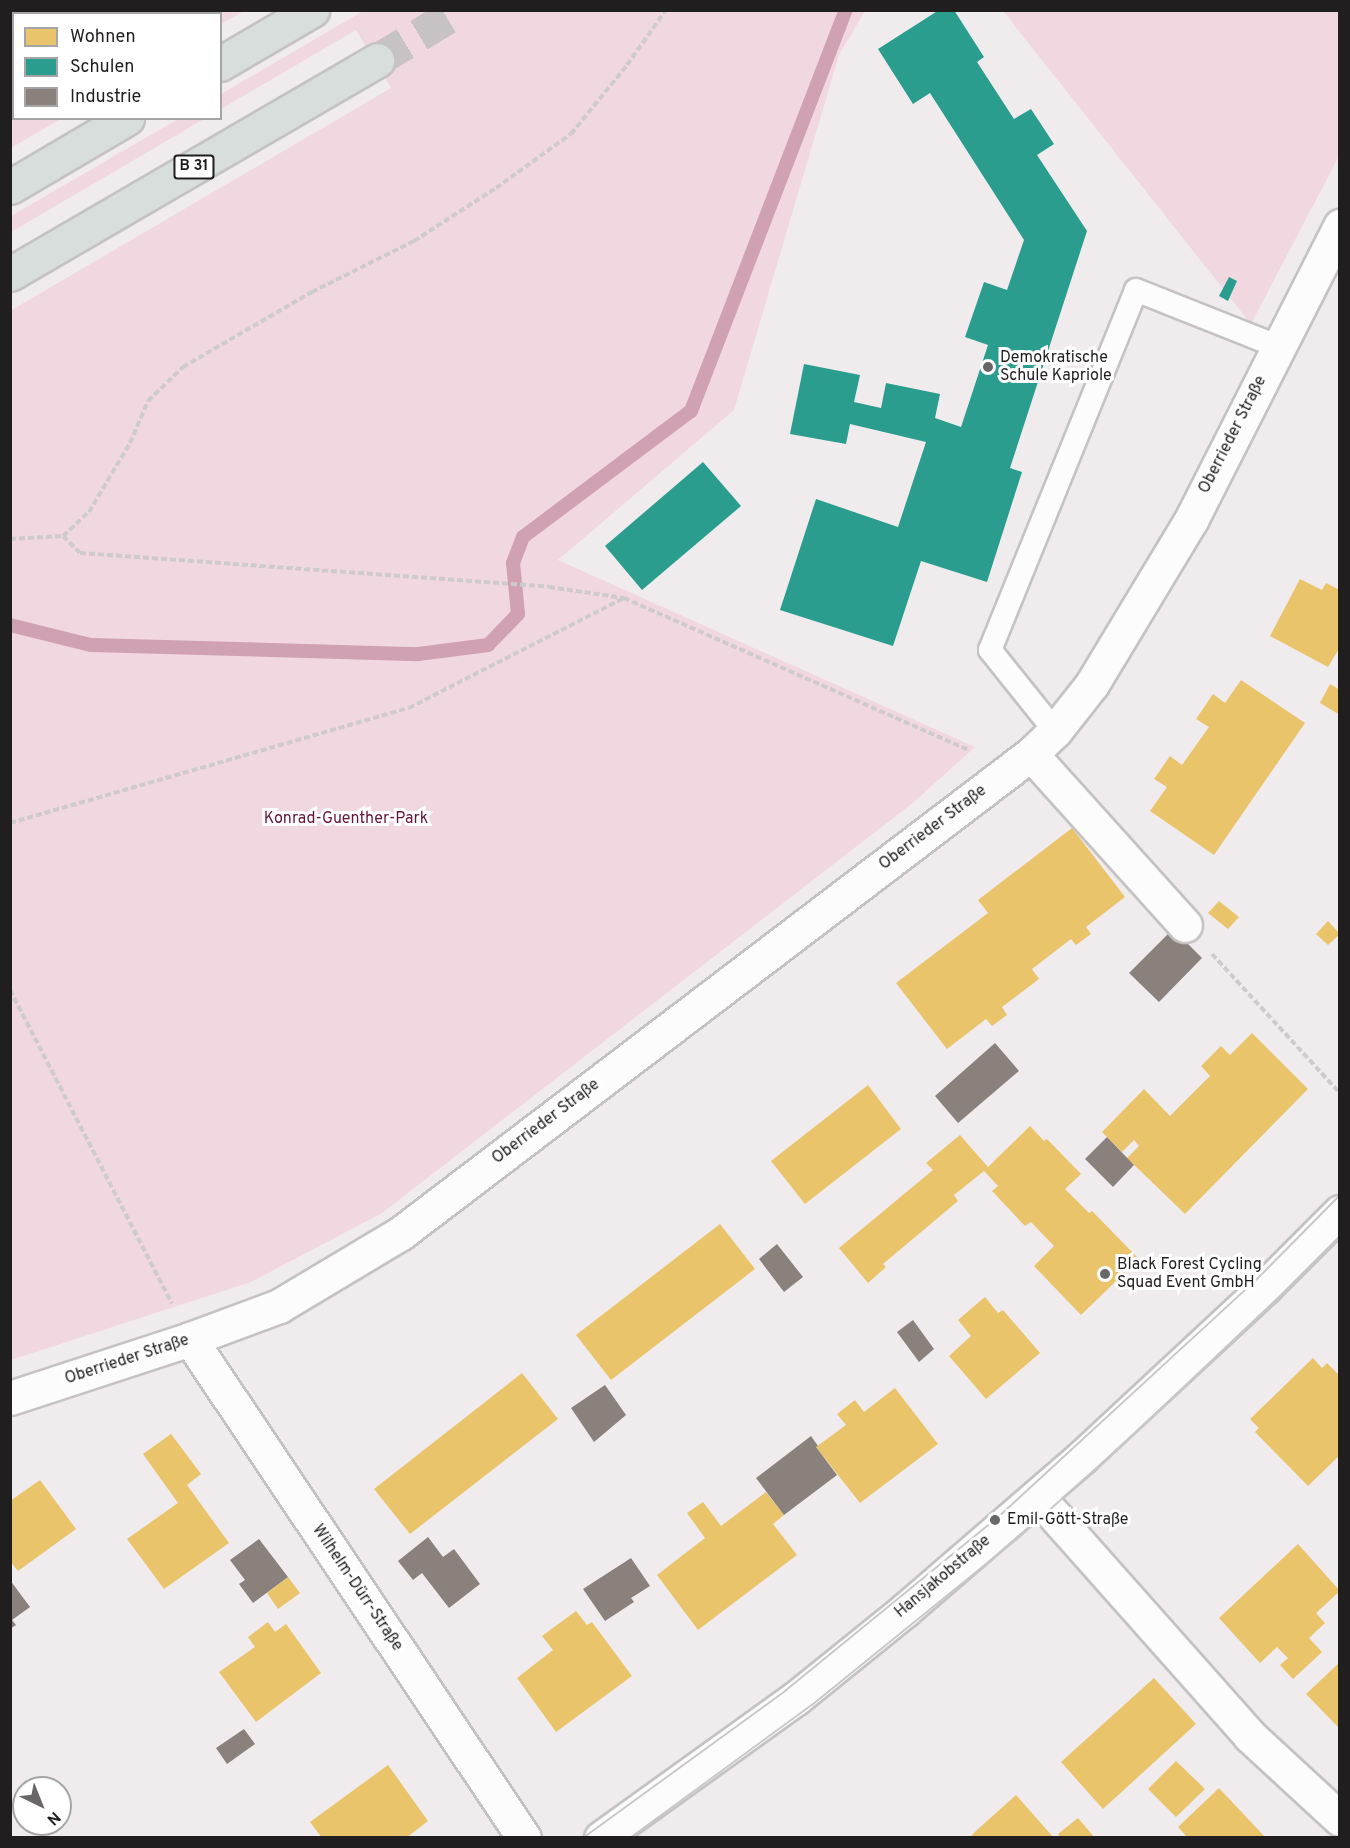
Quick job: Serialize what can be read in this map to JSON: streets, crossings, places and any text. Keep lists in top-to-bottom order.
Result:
{
  "streets": {
    "highway": ["B 31"],
    "street": ["Oberrieder Straße", "Hansjakobstraße", "Wilhelm-Dürr-Straße"]
  },
  "crossings": [
    ["Oberrieder Straße", "Wilhelm-Dürr-Straße"]
  ],
  "parks": ["Konrad-Guenther-Park"],
  "places": ["Demokratische Schule Kapriole", "Black Forest Cycling Squad Event GmbH", "Emil-Gött-Straße"],
  "legend": ["Wohnen", "Schulen", "Industrie"],
  "north": "bottom right"
}
